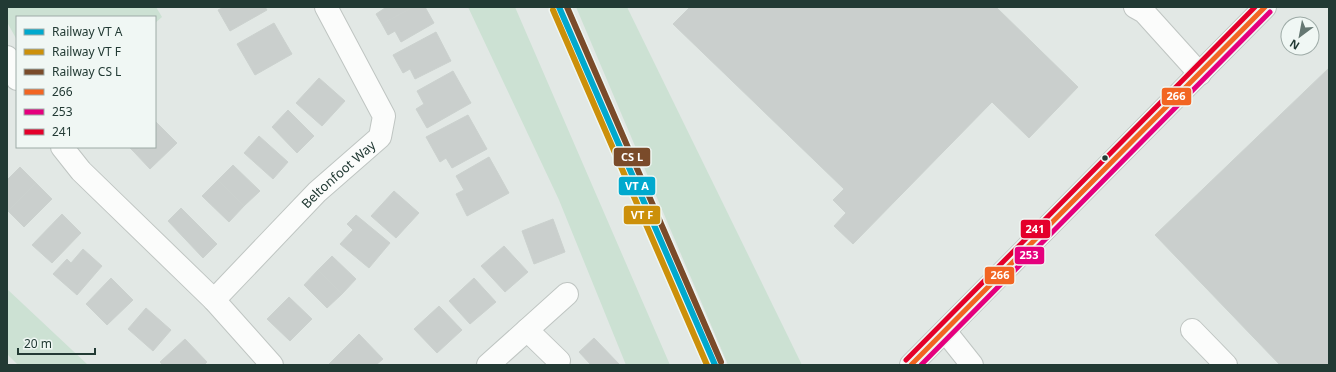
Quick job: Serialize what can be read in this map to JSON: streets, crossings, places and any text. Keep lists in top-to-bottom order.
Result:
{
  "streets": {
    "street": ["Beltonfoot Way"]
  },
  "lines": ["transit line 266", "transit line 241", "transit line 253"],
  "legend": [
    "Railway VT A",
    "Railway VT F",
    "Railway CS L",
    "266",
    "253",
    "241"
  ],
  "scale_bar": "20 m",
  "north": "bottom left"
}
